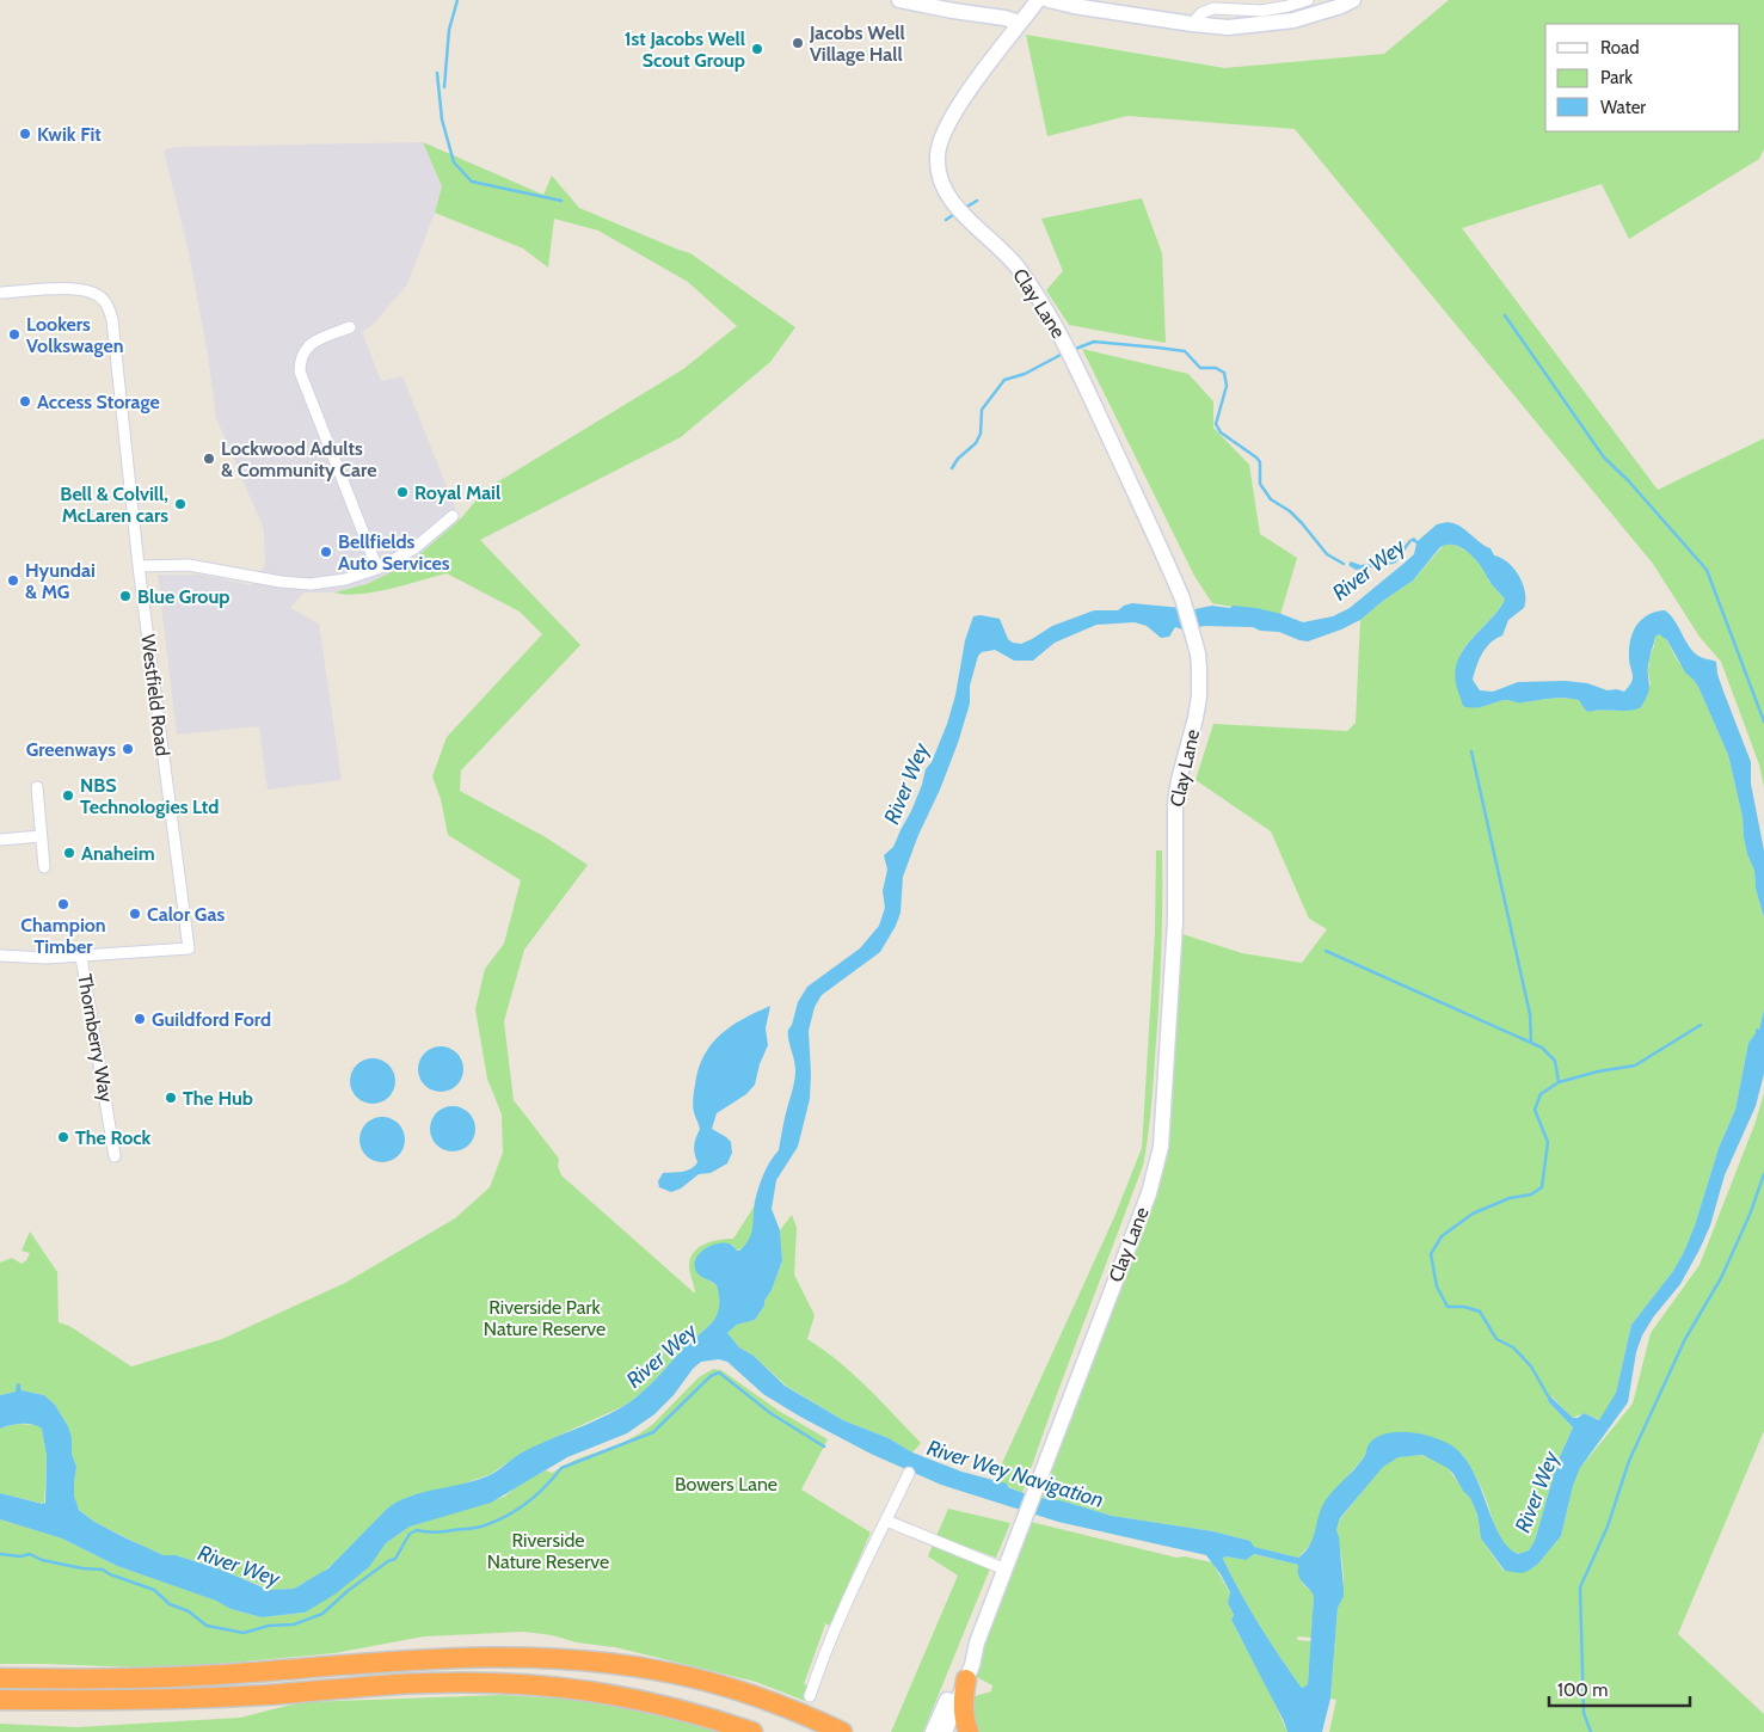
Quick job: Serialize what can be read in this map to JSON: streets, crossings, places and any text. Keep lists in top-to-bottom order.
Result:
{
  "streets": {
    "street": ["Clay Lane", "Westfield Road", "Thornberry Way"]
  },
  "crossings": [
    ["Westfield Road", "Thornberry Way"]
  ],
  "water": ["River Wey", "River Wey Navigation"],
  "parks": ["Riverside Park Nature Reserve", "Bowers Lane", "Riverside Nature Reserve"],
  "places": [
    "Jacobs Well Village Hall",
    "1st Jacobs Well Scout Group",
    "Kwik Fit",
    "Lookers Volkswagen",
    "Access Storage",
    "Lockwood Adults & Community Care",
    "Royal Mail",
    "Bell & Colvill, McLaren cars",
    "Bellfields Auto Services",
    "Hyundai & MG",
    "Blue Group",
    "Greenways",
    "NBS Technologies Ltd",
    "Anaheim",
    "Champion Timber",
    "Calor Gas",
    "Guildford Ford",
    "The Hub",
    "The Rock"
  ],
  "legend": ["Road", "Park", "Water"],
  "scale_bar": "100 m"
}
